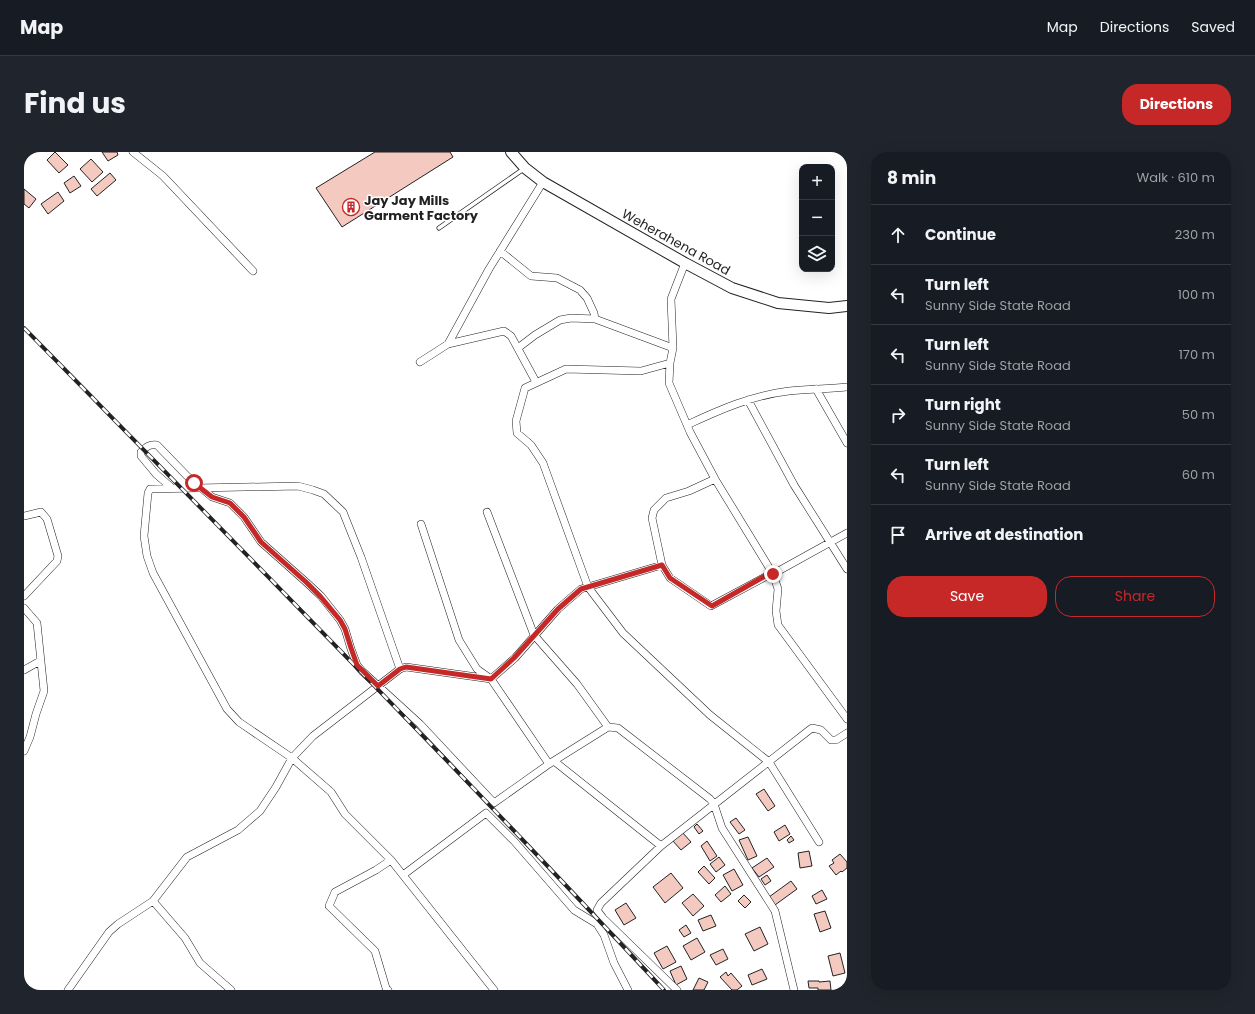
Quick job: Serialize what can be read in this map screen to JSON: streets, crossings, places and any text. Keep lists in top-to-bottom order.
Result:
{
  "streets": {
    "main road": ["Weherahena Road"]
  },
  "places": {
    "building": ["Jay Jay Mills Garment Factory"]
  },
  "page": {
    "header": "Map",
    "nav": ["Map", "Directions", "Saved"],
    "title": "Find us",
    "buttons": [
      "Directions",
      ["Save", "Share"]
    ],
    "heading": ["8 min", "Walk · 610 m"],
    "map_buttons": ["+", "−"],
    "list": [
      ["Continue", "230 m"],
      ["Turn left", "Sunny Side State Road", "100 m"],
      ["Turn left", "Sunny Side State Road", "170 m"],
      ["Turn right", "Sunny Side State Road", "50 m"],
      ["Turn left", "Sunny Side State Road", "60 m"],
      "Arrive at destination"
    ]
  }
}
